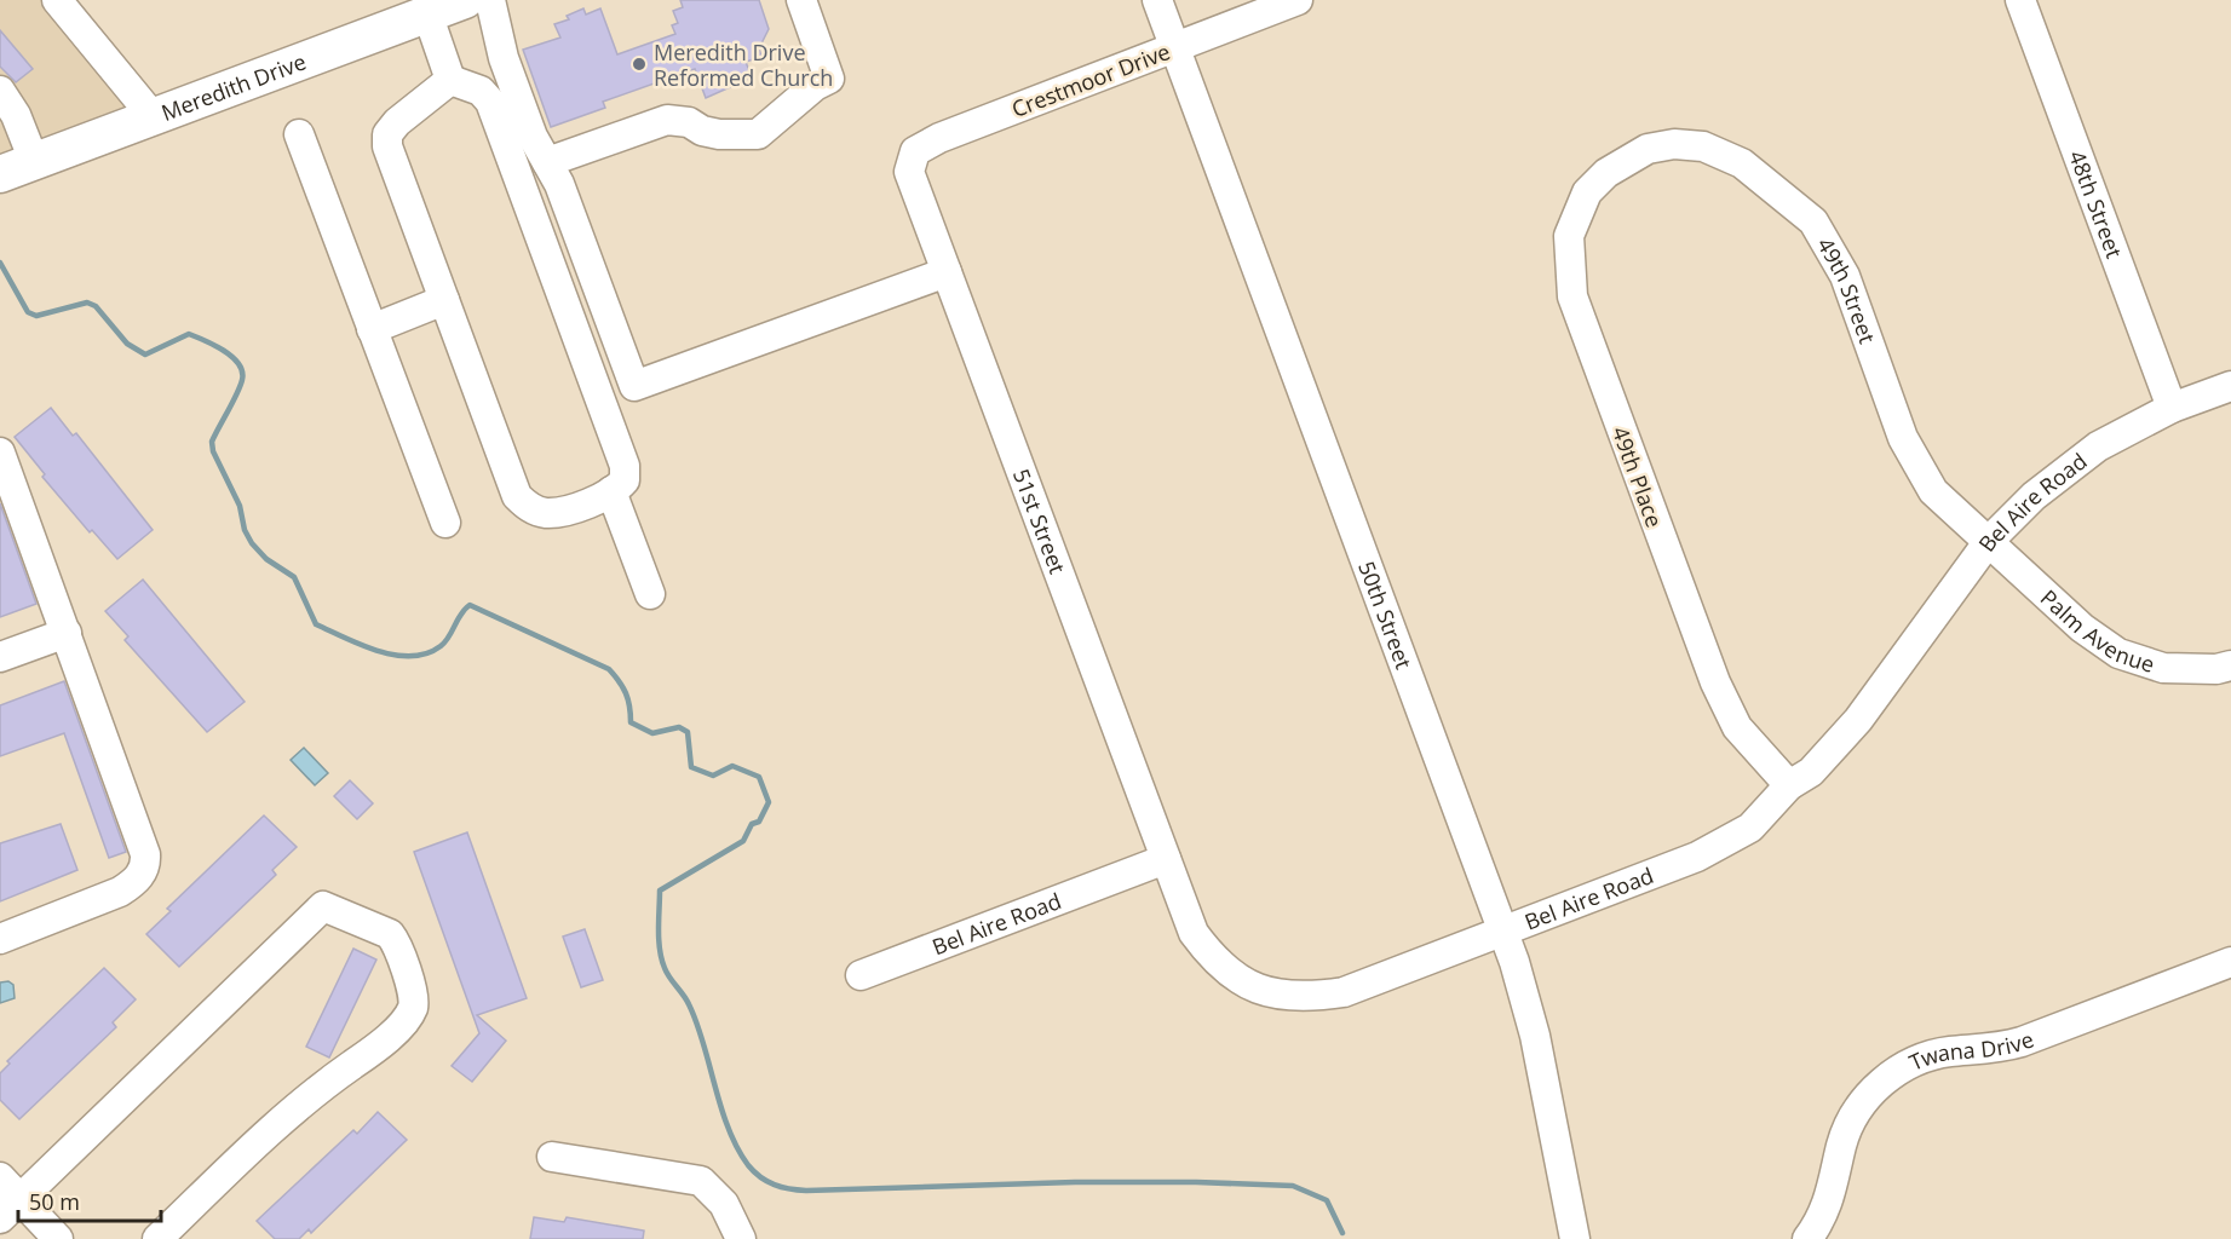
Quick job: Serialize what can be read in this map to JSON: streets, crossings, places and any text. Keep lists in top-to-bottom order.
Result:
{
  "streets": {
    "main road": ["Meredith Drive"],
    "street": [
      "Crestmoor Drive",
      "48th Street",
      "49th Street",
      "49th Place",
      "Bel Aire Road",
      "51st Street",
      "50th Street",
      "Palm Avenue",
      "Twana Drive"
    ]
  },
  "crossings": [
    ["Crestmoor Drive", "51st Street"],
    ["Crestmoor Drive", "50th Street"],
    ["48th Street", "Bel Aire Road"],
    ["49th Street", "49th Place"],
    ["49th Street", "Bel Aire Road"],
    ["49th Street", "Palm Avenue"],
    ["49th Place", "Bel Aire Road"],
    ["Bel Aire Road", "51st Street"],
    ["Bel Aire Road", "50th Street"],
    ["Bel Aire Road", "Palm Avenue"]
  ],
  "places": ["Meredith Drive Reformed Church"],
  "scale_bar": "50 m"
}
